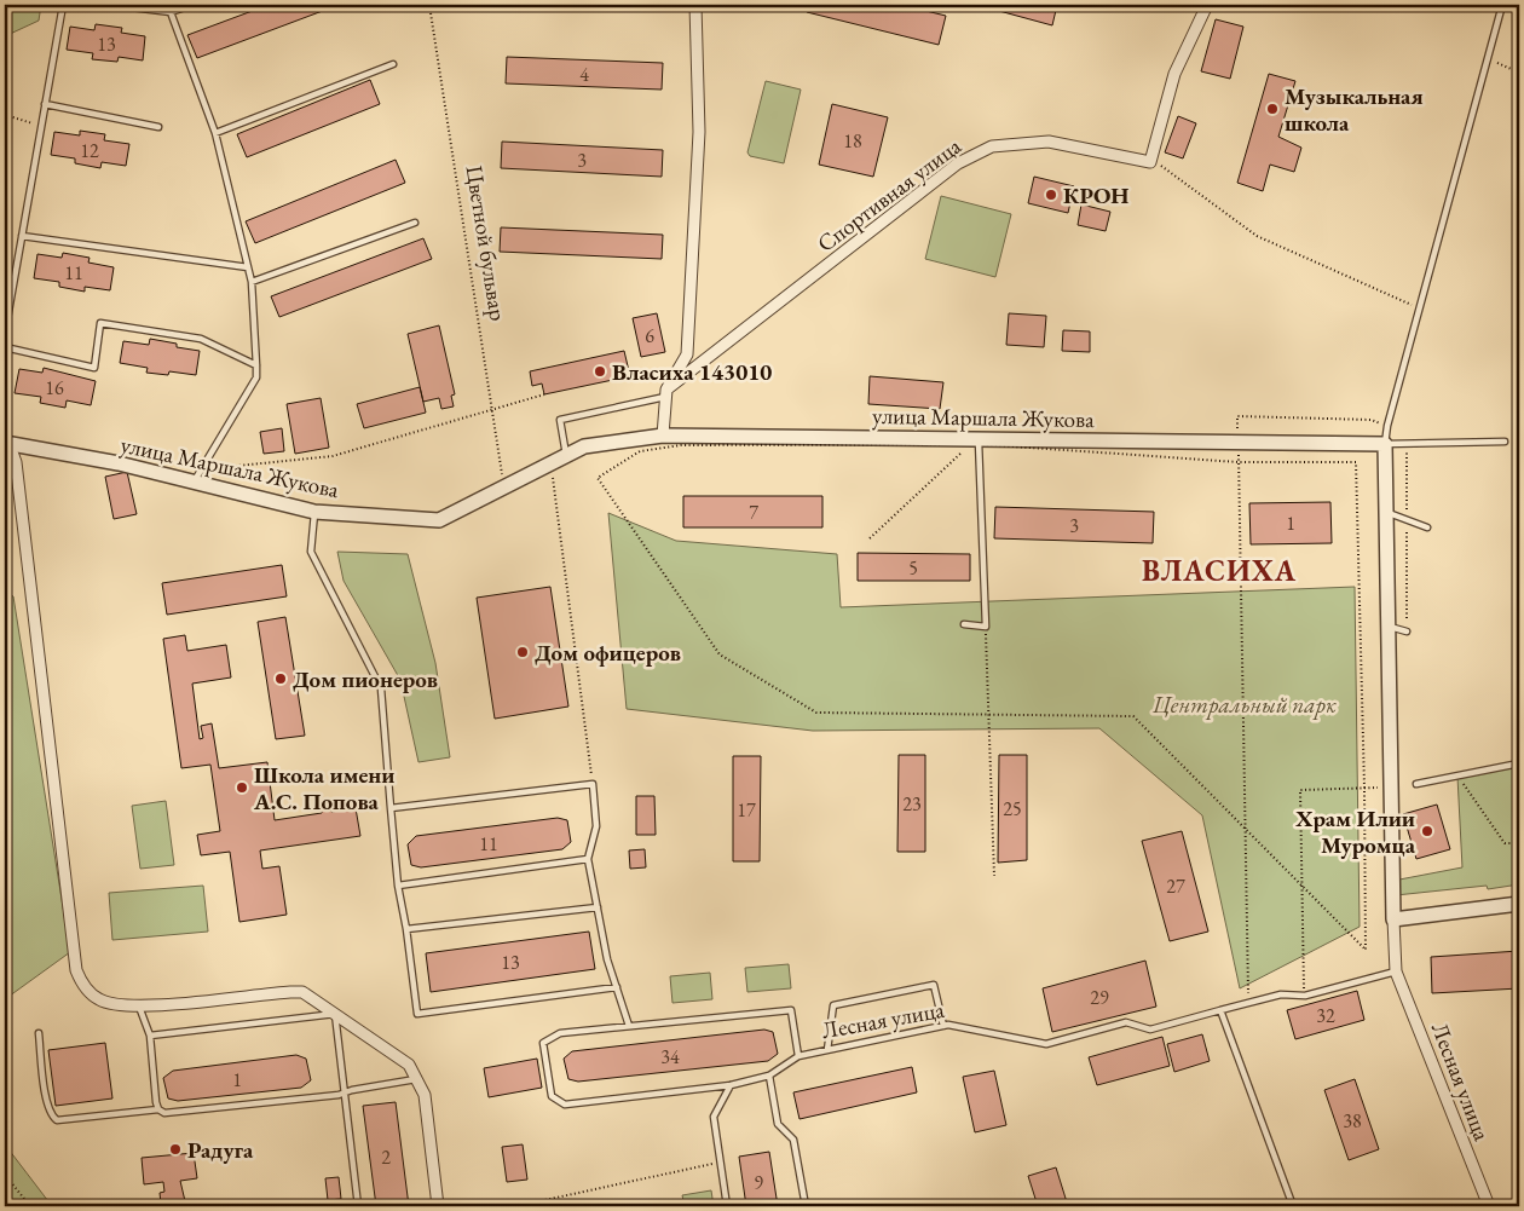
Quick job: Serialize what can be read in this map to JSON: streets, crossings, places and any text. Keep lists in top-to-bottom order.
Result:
{
  "streets": {
    "street": ["Спортивная улица", "улица Маршала Жукова", "Лесная улица"],
    "path": ["Цветной бульвар"]
  },
  "crossings": [
    ["Цветной бульвар", "улица Маршала Жукова"]
  ],
  "districts": ["ВЛАСИХА"],
  "parks": ["Центральный парк"],
  "places": [
    "Музыкальная школа",
    "КРОН",
    "Власиха 143010",
    "Дом офицеров",
    "Дом пионеров",
    "Школа имени А.С. Попова",
    "Храм Илии Муромца",
    "Радуга"
  ],
  "house_numbers": [
    "13",
    "4",
    "18",
    "12",
    "3",
    "11",
    "6",
    "16",
    "7",
    "1",
    "3",
    "5",
    "23",
    "25",
    "17",
    "11",
    "27",
    "13",
    "29",
    "32",
    "34",
    "1",
    "38",
    "2",
    "9"
  ]
}
